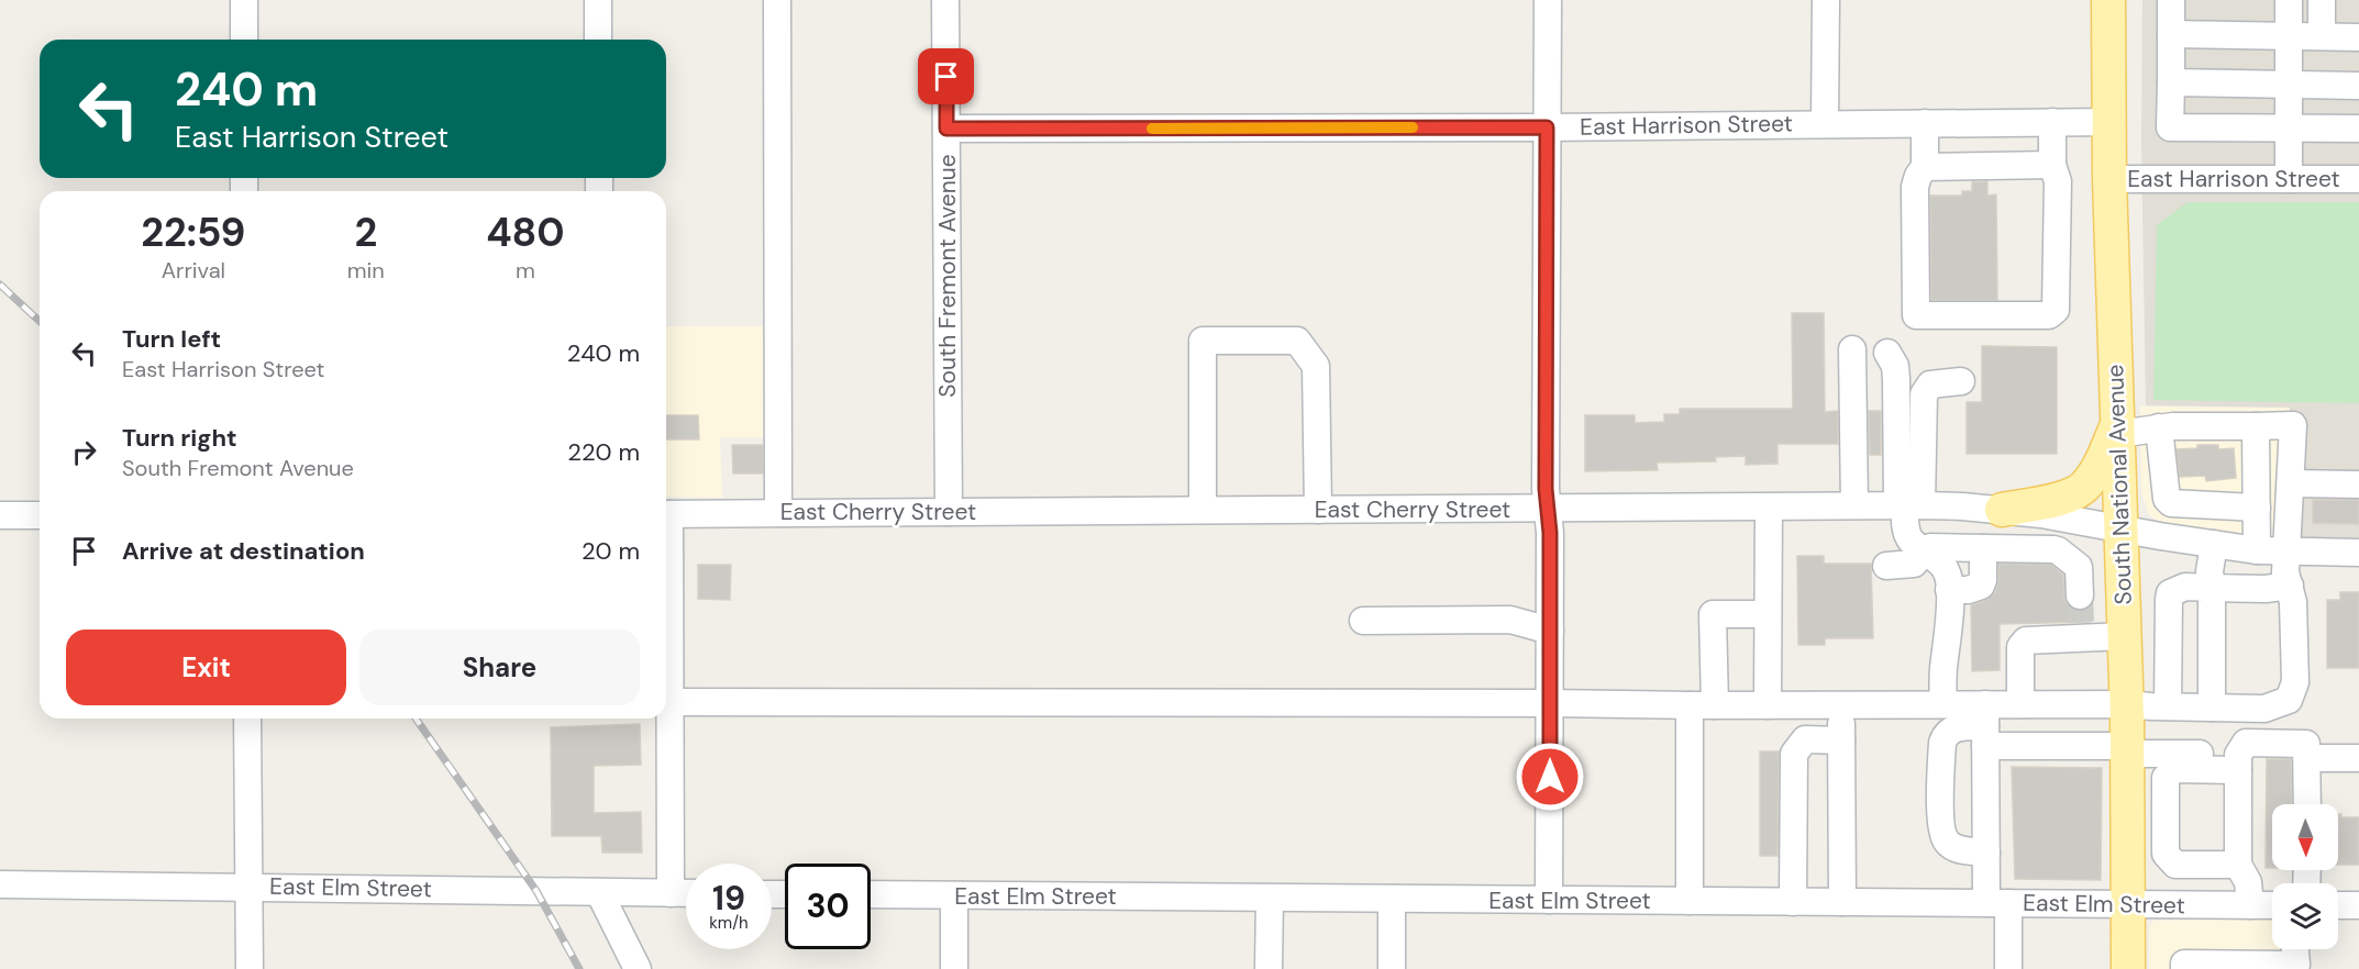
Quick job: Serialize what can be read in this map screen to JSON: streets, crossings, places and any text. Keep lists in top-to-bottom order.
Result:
{
  "streets": {
    "main road": ["South National Avenue"],
    "street": [
      "East Harrison Street",
      "South Fremont Avenue",
      "East Cherry Street",
      "East Elm Street"
    ]
  },
  "crossings": [
    ["East Harrison Street", "South Fremont Avenue"],
    ["East Harrison Street", "South National Avenue"],
    ["South Fremont Avenue", "East Cherry Street"],
    ["South National Avenue", "East Cherry Street"],
    ["South National Avenue", "East Elm Street"]
  ],
  "north": "bottom",
  "page": {
    "turn": ["240 m", "East Harrison Street"],
    "eta": [
      "22:59",
      "Arrival",
      "2",
      "min",
      "480",
      "m"
    ],
    "list": [
      {
        "name": "Turn left",
        "note": "East Harrison Street",
        "value": "240 m"
      },
      {
        "name": "Turn right",
        "note": "South Fremont Avenue",
        "value": "220 m"
      },
      {
        "name": "Arrive at destination",
        "value": "20 m"
      }
    ],
    "buttons": ["Exit", "Share"],
    "speed": "19 km/h",
    "limit": "30"
  }
}
